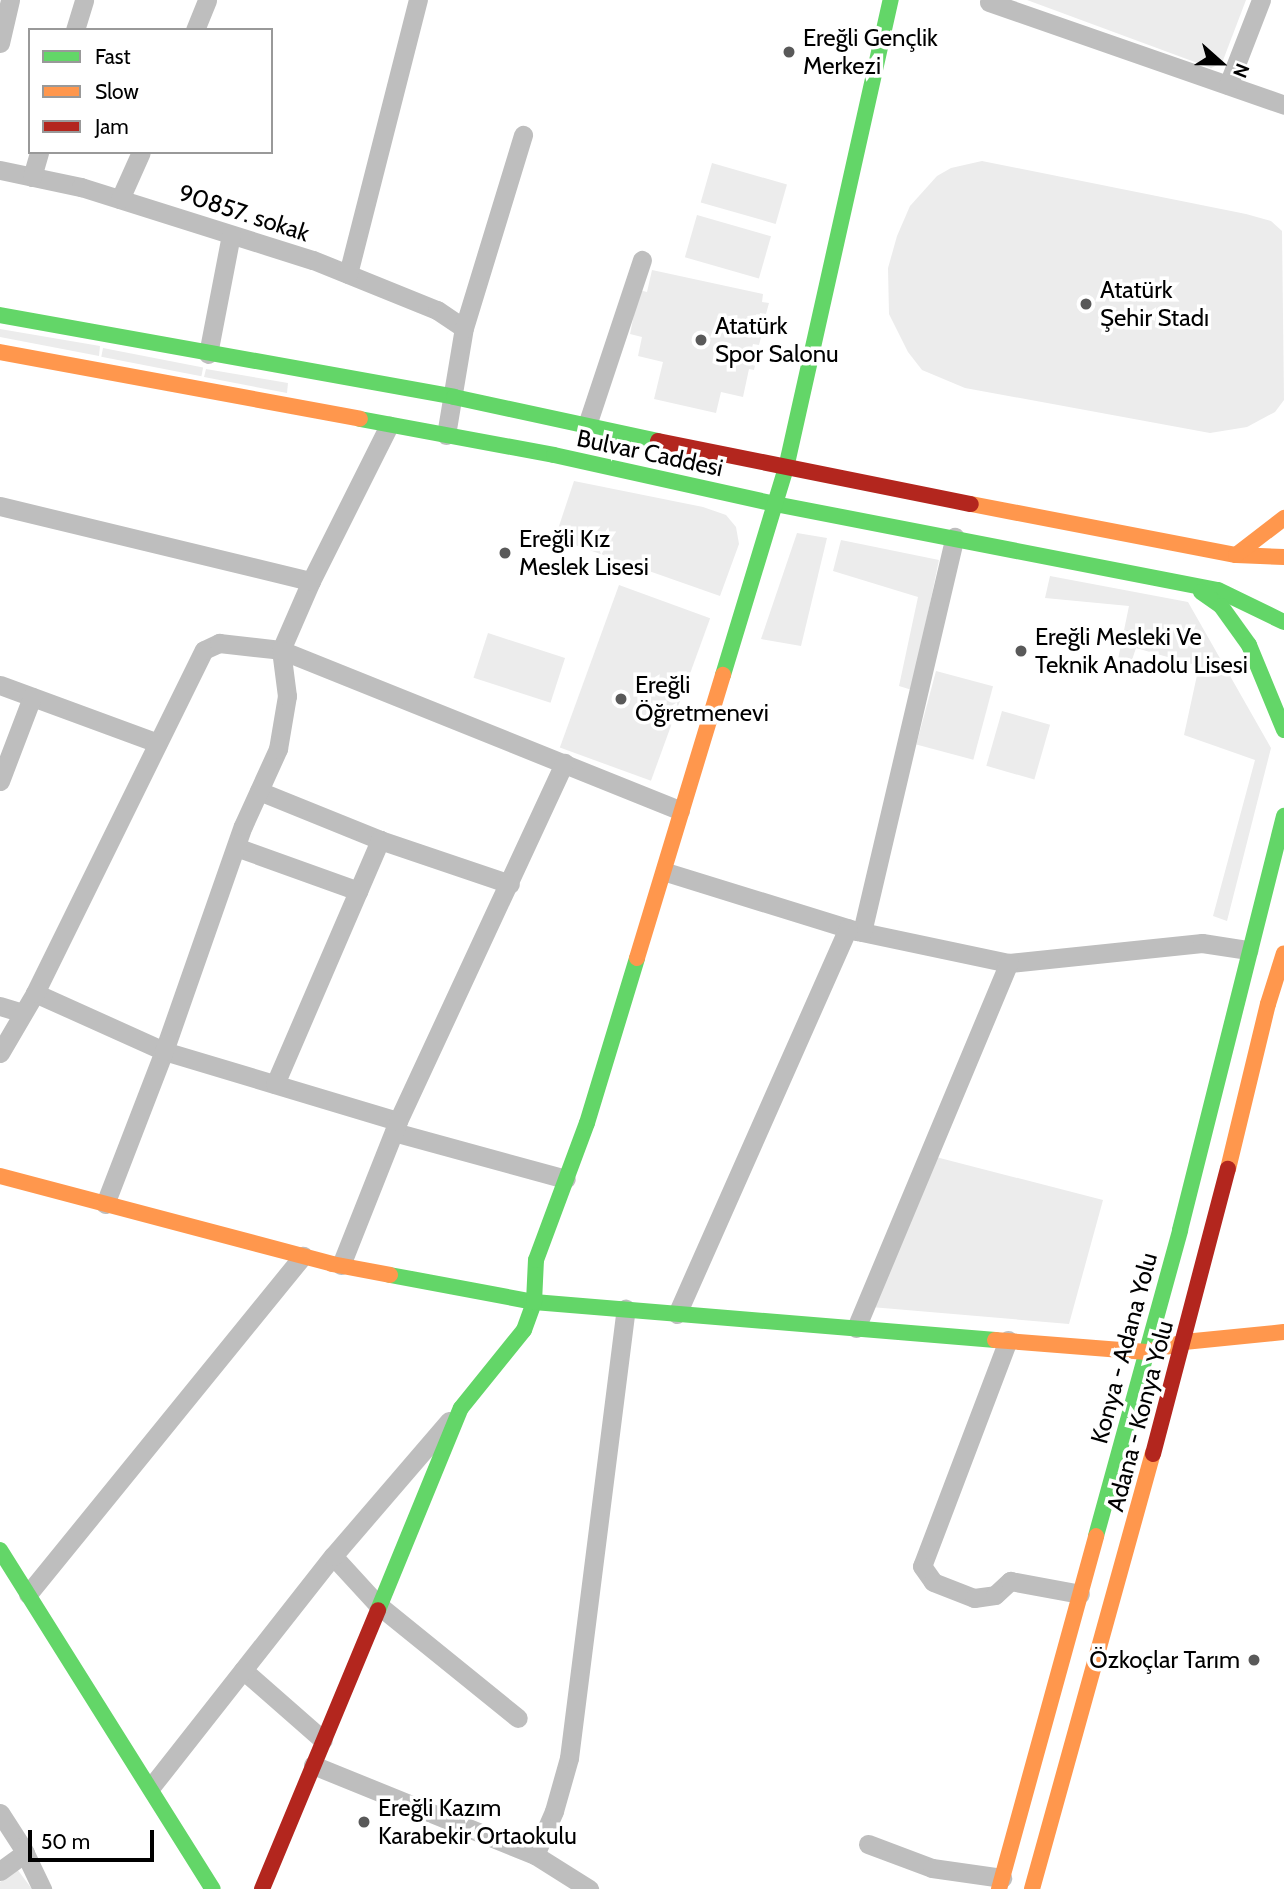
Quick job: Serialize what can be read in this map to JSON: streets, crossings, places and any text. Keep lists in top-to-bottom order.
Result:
{
  "streets": {
    "main road": ["Bulvar Caddesi", "Konya - Adana Yolu", "Adana - Konya Yolu"],
    "street": ["90857. sokak"]
  },
  "places": [
    "Ereğli Gençlik Merkezi",
    "Atatürk Şehir Stadı",
    "Atatürk Spor Salonu",
    "Ereğli Kız Meslek Lisesi",
    "Ereğli Mesleki Ve Teknik Anadolu Lisesi",
    "Ereğli Öğretmenevi",
    "Özkoçlar Tarım",
    "Ereğli Kazım Karabekir Ortaokulu"
  ],
  "legend": ["Fast", "Slow", "Jam"],
  "scale_bar": "50 m",
  "north": "right"
}
